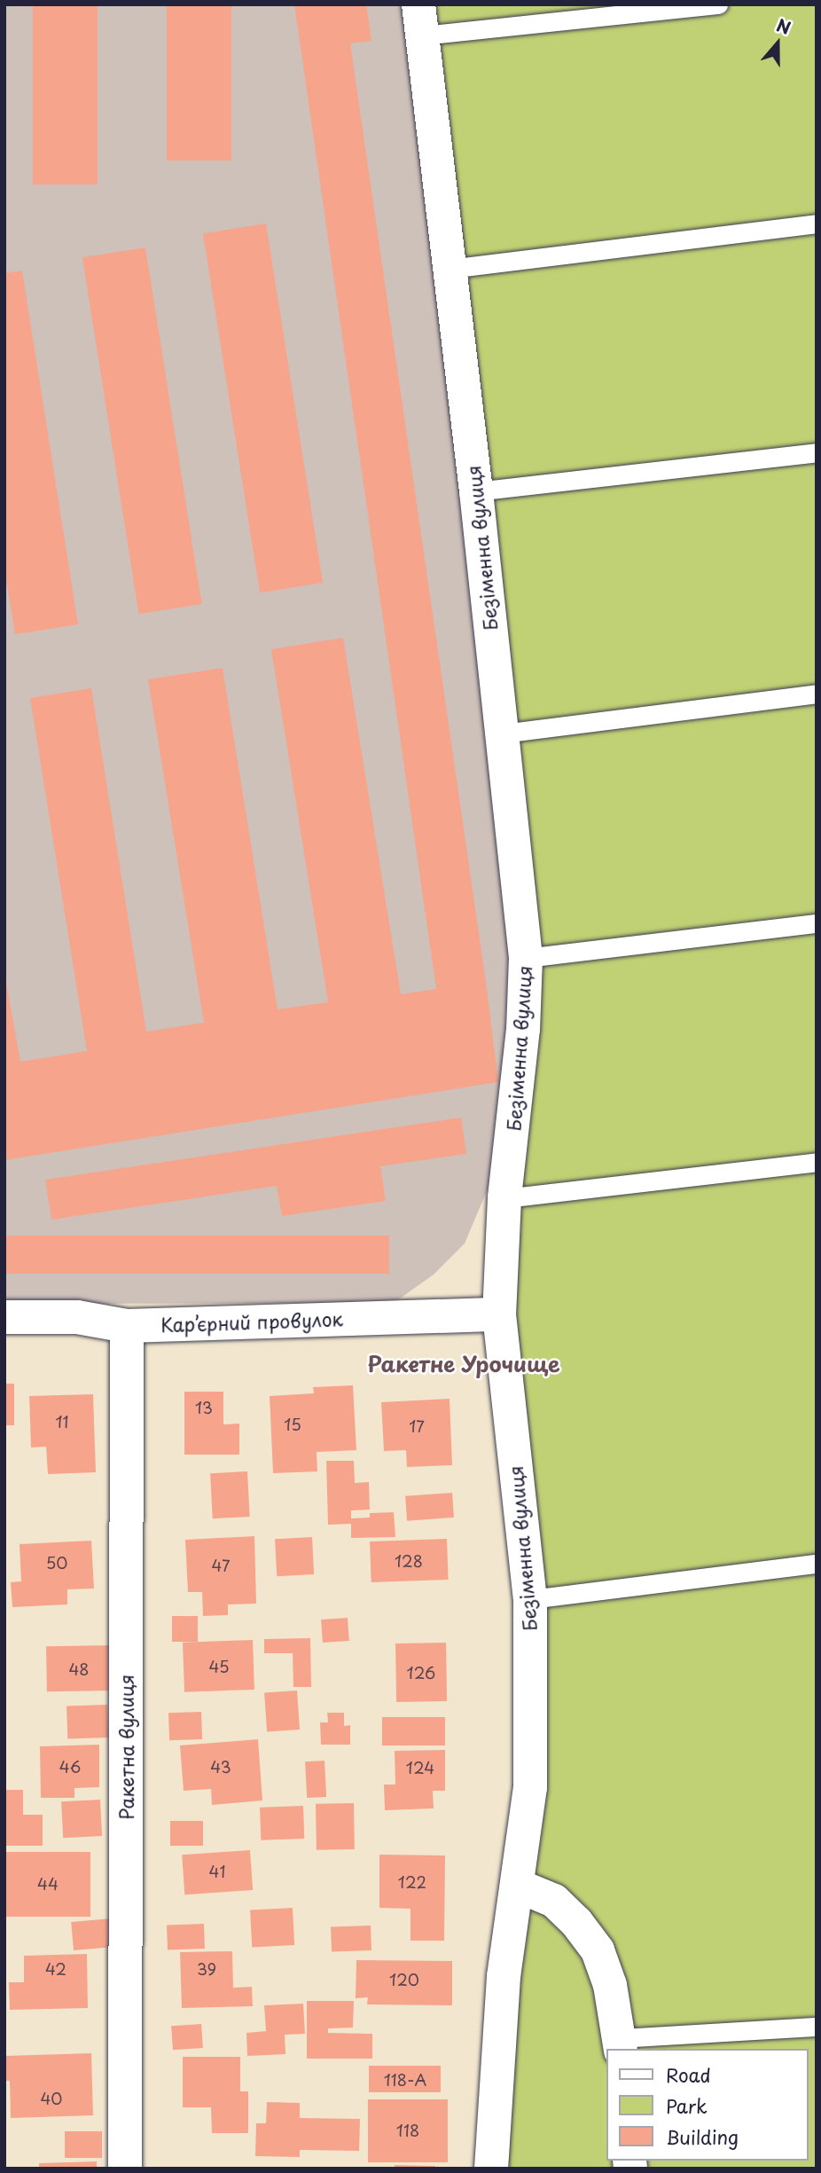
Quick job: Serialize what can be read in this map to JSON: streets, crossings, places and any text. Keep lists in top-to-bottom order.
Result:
{
  "streets": {
    "street": ["Безіменна вулиця", "Карʼєрний провулок", "Ракетна вулиця"]
  },
  "crossings": [
    ["Безіменна вулиця", "Карʼєрний провулок"],
    ["Карʼєрний провулок", "Ракетна вулиця"]
  ],
  "districts": ["Ракетне Урочище"],
  "house_numbers": [
    "13",
    "11",
    "15",
    "17",
    "128",
    "50",
    "47",
    "45",
    "48",
    "126",
    "46",
    "43",
    "124",
    "41",
    "122",
    "44",
    "42",
    "39",
    "120",
    "118-А",
    "40",
    "118"
  ],
  "legend": ["Road", "Park", "Building"],
  "north": "top"
}
